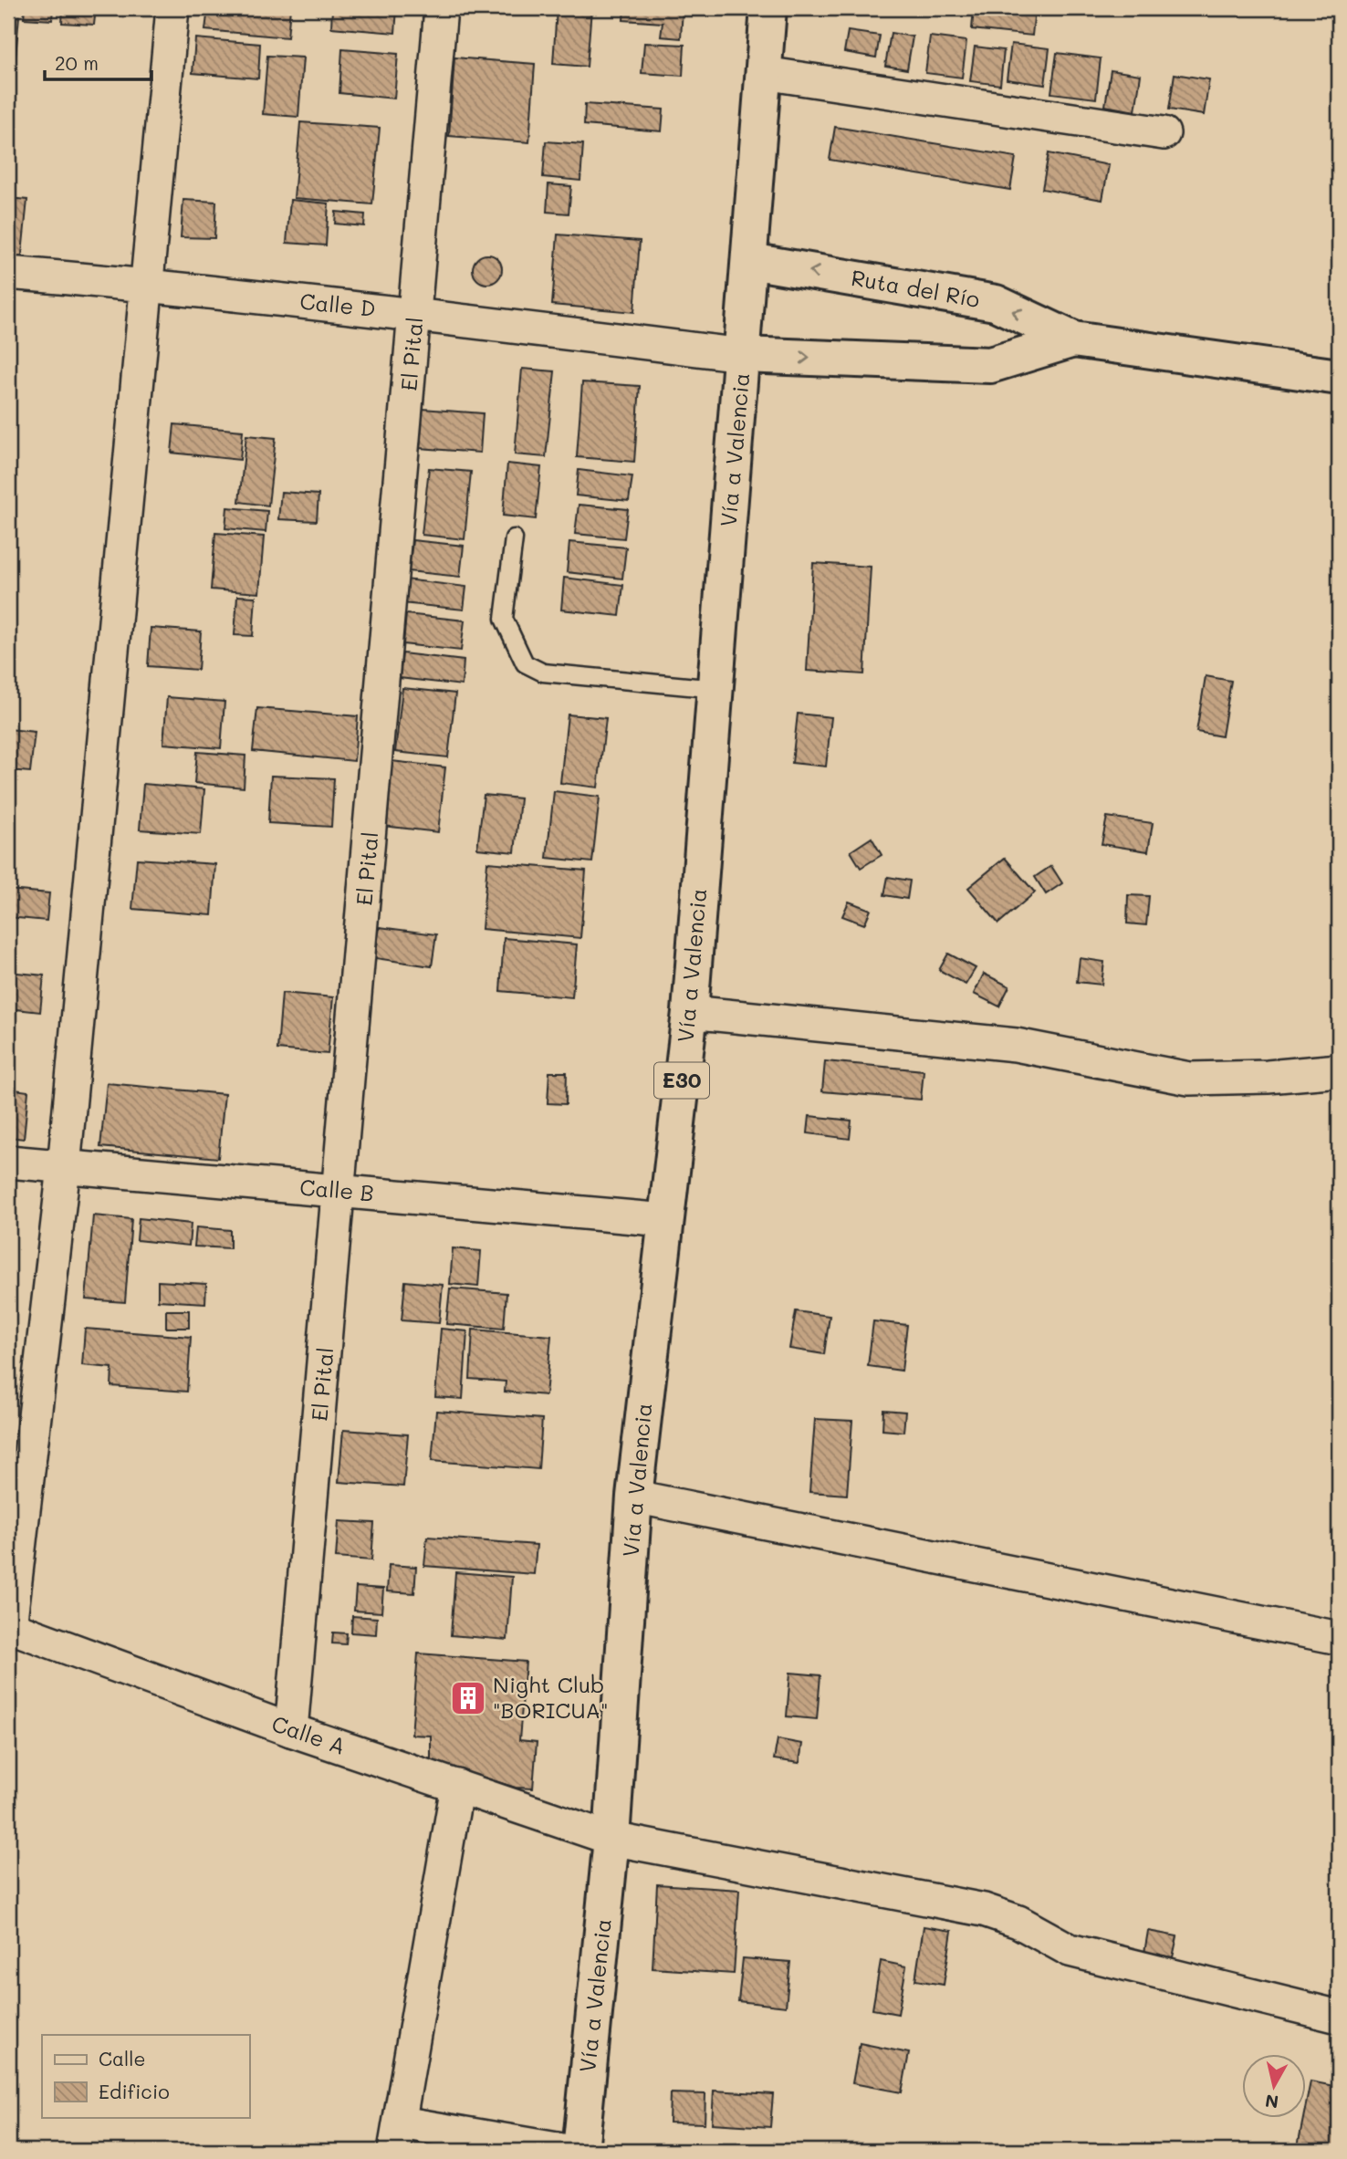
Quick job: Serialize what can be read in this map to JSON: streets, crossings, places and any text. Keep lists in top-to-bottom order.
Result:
{
  "streets": {
    "main road": ["Ruta del Río", "Vía a Valencia", "E30"],
    "street": [
      "Calle D",
      "El Pital",
      "Calle B",
      "Calle A"
    ]
  },
  "crossings": [
    ["Ruta del Río", "Calle D"],
    ["Ruta del Río", "Vía a Valencia"],
    ["Calle D", "El Pital"],
    ["Calle D", "Vía a Valencia"],
    ["El Pital", "Calle B"],
    ["El Pital", "Calle A"],
    ["Vía a Valencia", "Calle B"],
    ["Vía a Valencia", "Calle A"]
  ],
  "places": {
    "building": ["Night Club \"BORICUA\""]
  },
  "legend": ["Calle", "Edificio"],
  "scale_bar": "20 m",
  "north": "bottom"
}
